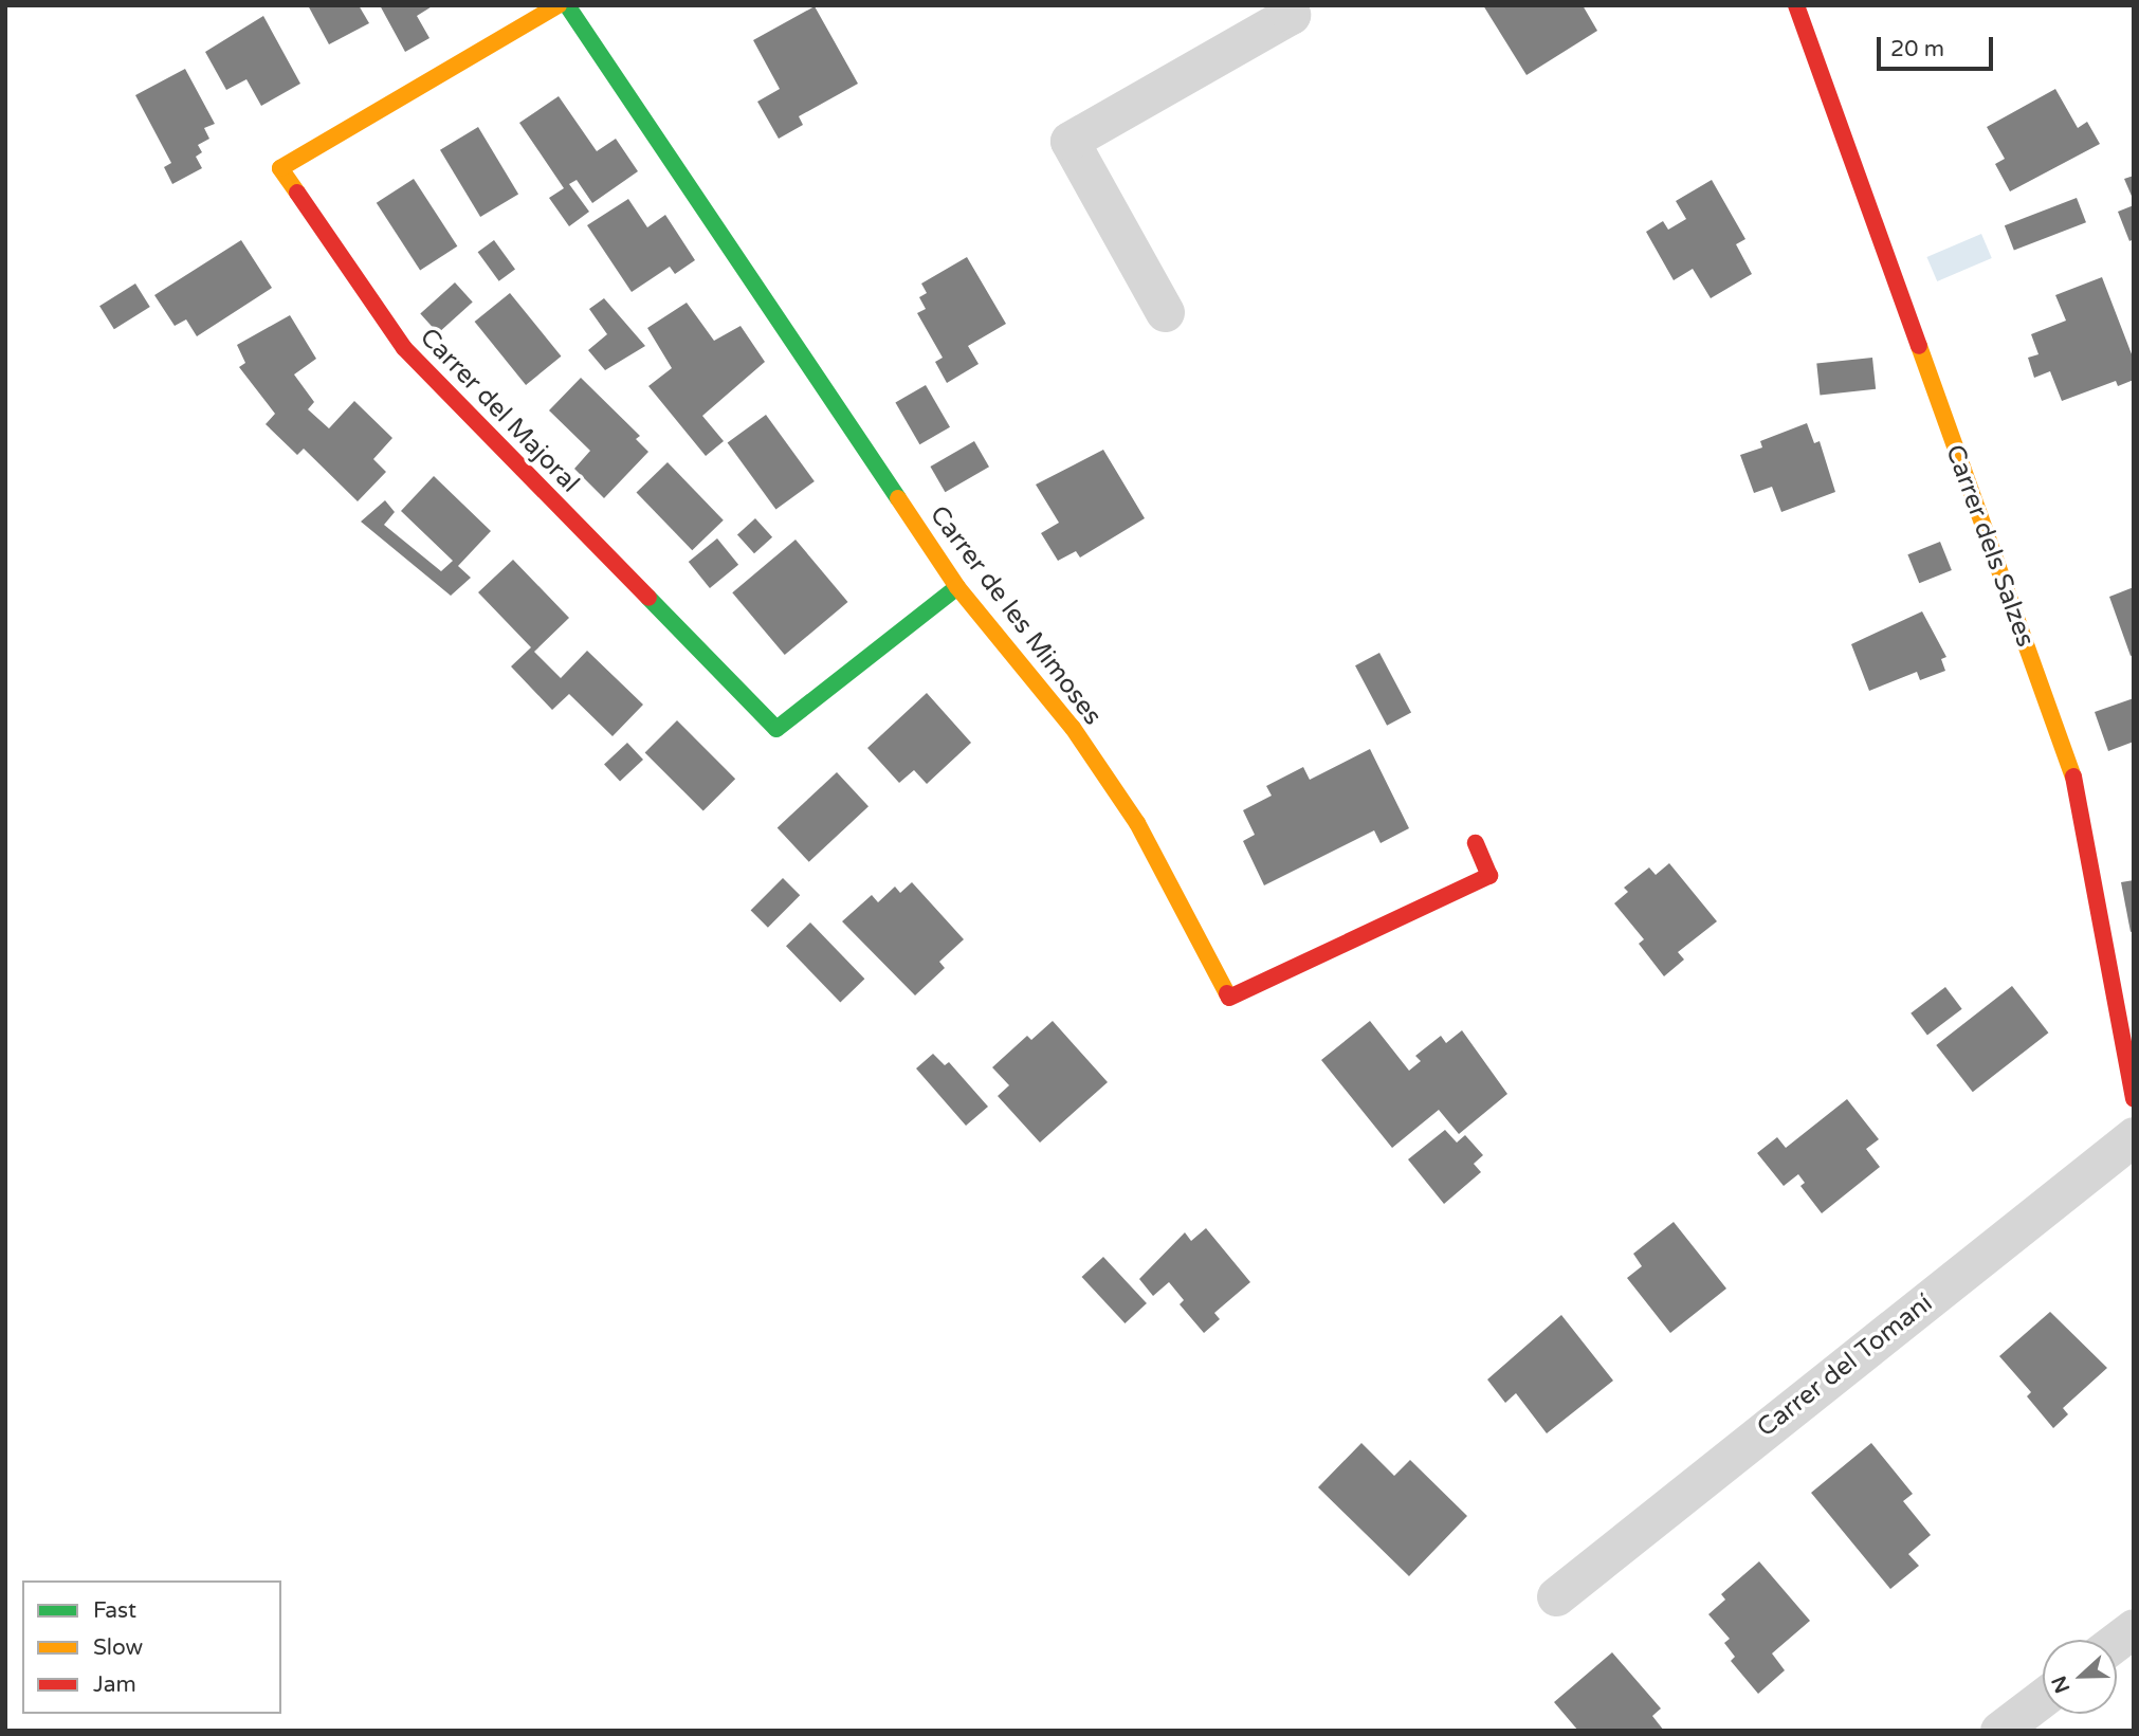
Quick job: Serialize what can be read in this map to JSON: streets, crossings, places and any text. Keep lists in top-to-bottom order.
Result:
{
  "streets": {
    "street": [
      "Carrer del Majoral",
      "Carrer dels Salzes",
      "Carrer de les Mimoses",
      "Carrer del Tomaní"
    ]
  },
  "crossings": [
    ["Carrer del Majoral", "Carrer de les Mimoses"]
  ],
  "legend": ["Fast", "Slow", "Jam"],
  "scale_bar": "20 m",
  "north": "left"
}
